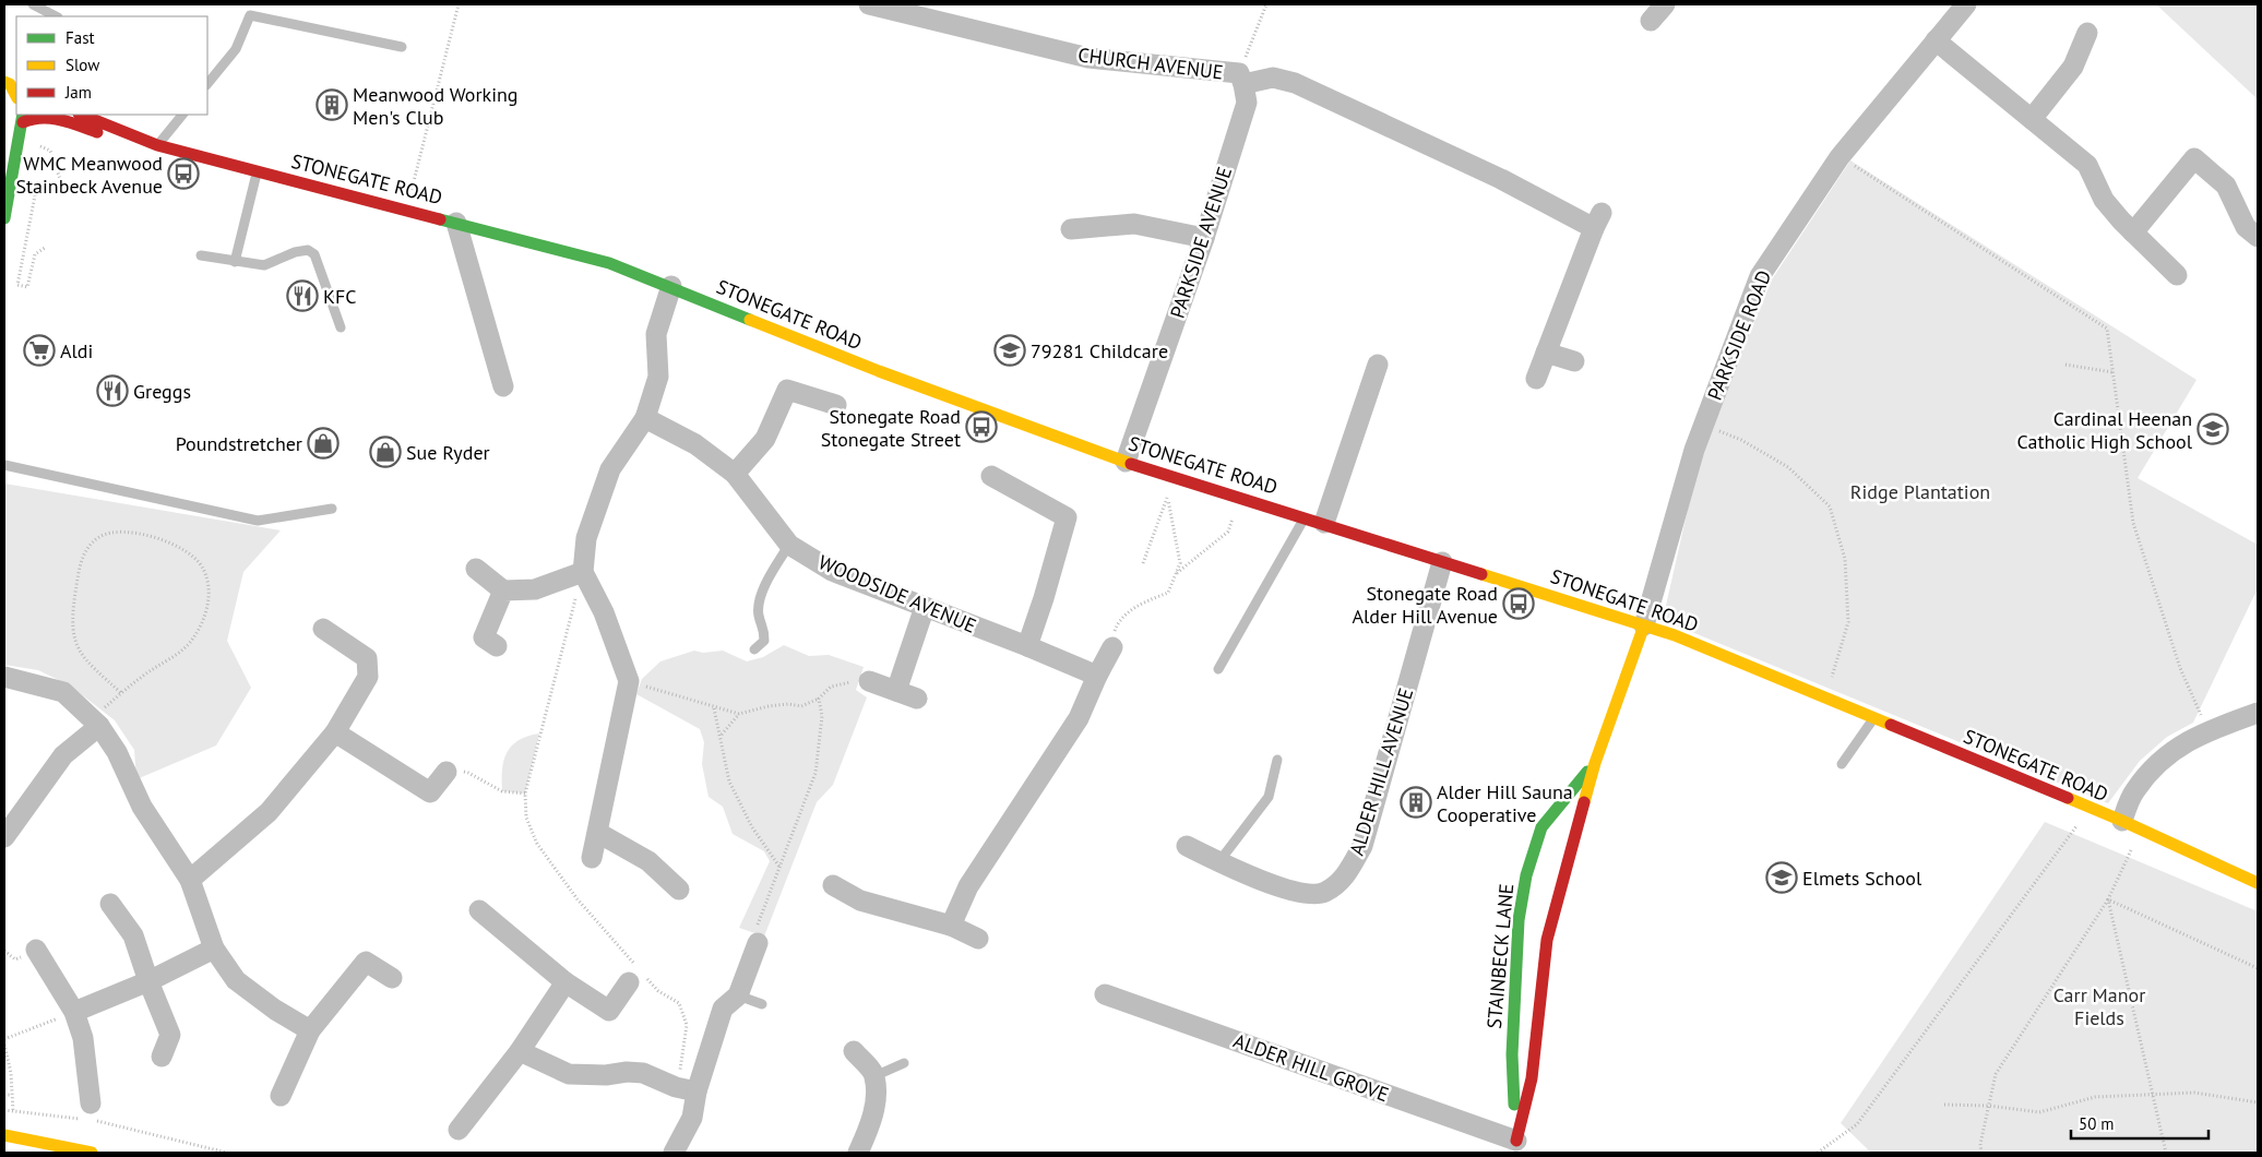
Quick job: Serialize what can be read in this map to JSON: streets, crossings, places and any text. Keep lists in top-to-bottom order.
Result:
{
  "streets": {
    "main road": ["STONEGATE ROAD", "STAINBECK LANE"],
    "street": [
      "CHURCH AVENUE",
      "PARKSIDE AVENUE",
      "PARKSIDE ROAD",
      "WOODSIDE AVENUE",
      "ALDER HILL AVENUE",
      "ALDER HILL GROVE"
    ]
  },
  "crossings": [
    ["CHURCH AVENUE", "PARKSIDE AVENUE"],
    ["STONEGATE ROAD", "PARKSIDE AVENUE"],
    ["STONEGATE ROAD", "PARKSIDE ROAD"],
    ["STONEGATE ROAD", "ALDER HILL AVENUE"],
    ["STONEGATE ROAD", "STAINBECK LANE"],
    ["PARKSIDE ROAD", "STAINBECK LANE"],
    ["STAINBECK LANE", "ALDER HILL GROVE"]
  ],
  "parks": ["Ridge Plantation", "Carr Manor Fields"],
  "places": {
    "building": ["Meanwood Working Men's Club", "Alder Hill Sauna Cooperative"],
    "bus stop": ["WMC Meanwood Stainbeck Avenue", "Stonegate Road Stonegate Street", "Stonegate Road Alder Hill Avenue"],
    "restaurant": ["KFC", "Greggs"],
    "supermarket": ["Aldi"],
    "school or university": ["79281 Childcare", "Cardinal Heenan Catholic High School", "Elmets School"],
    "shop": ["Poundstretcher", "Sue Ryder"]
  },
  "legend": ["Fast", "Slow", "Jam"],
  "scale_bar": "50 m"
}
